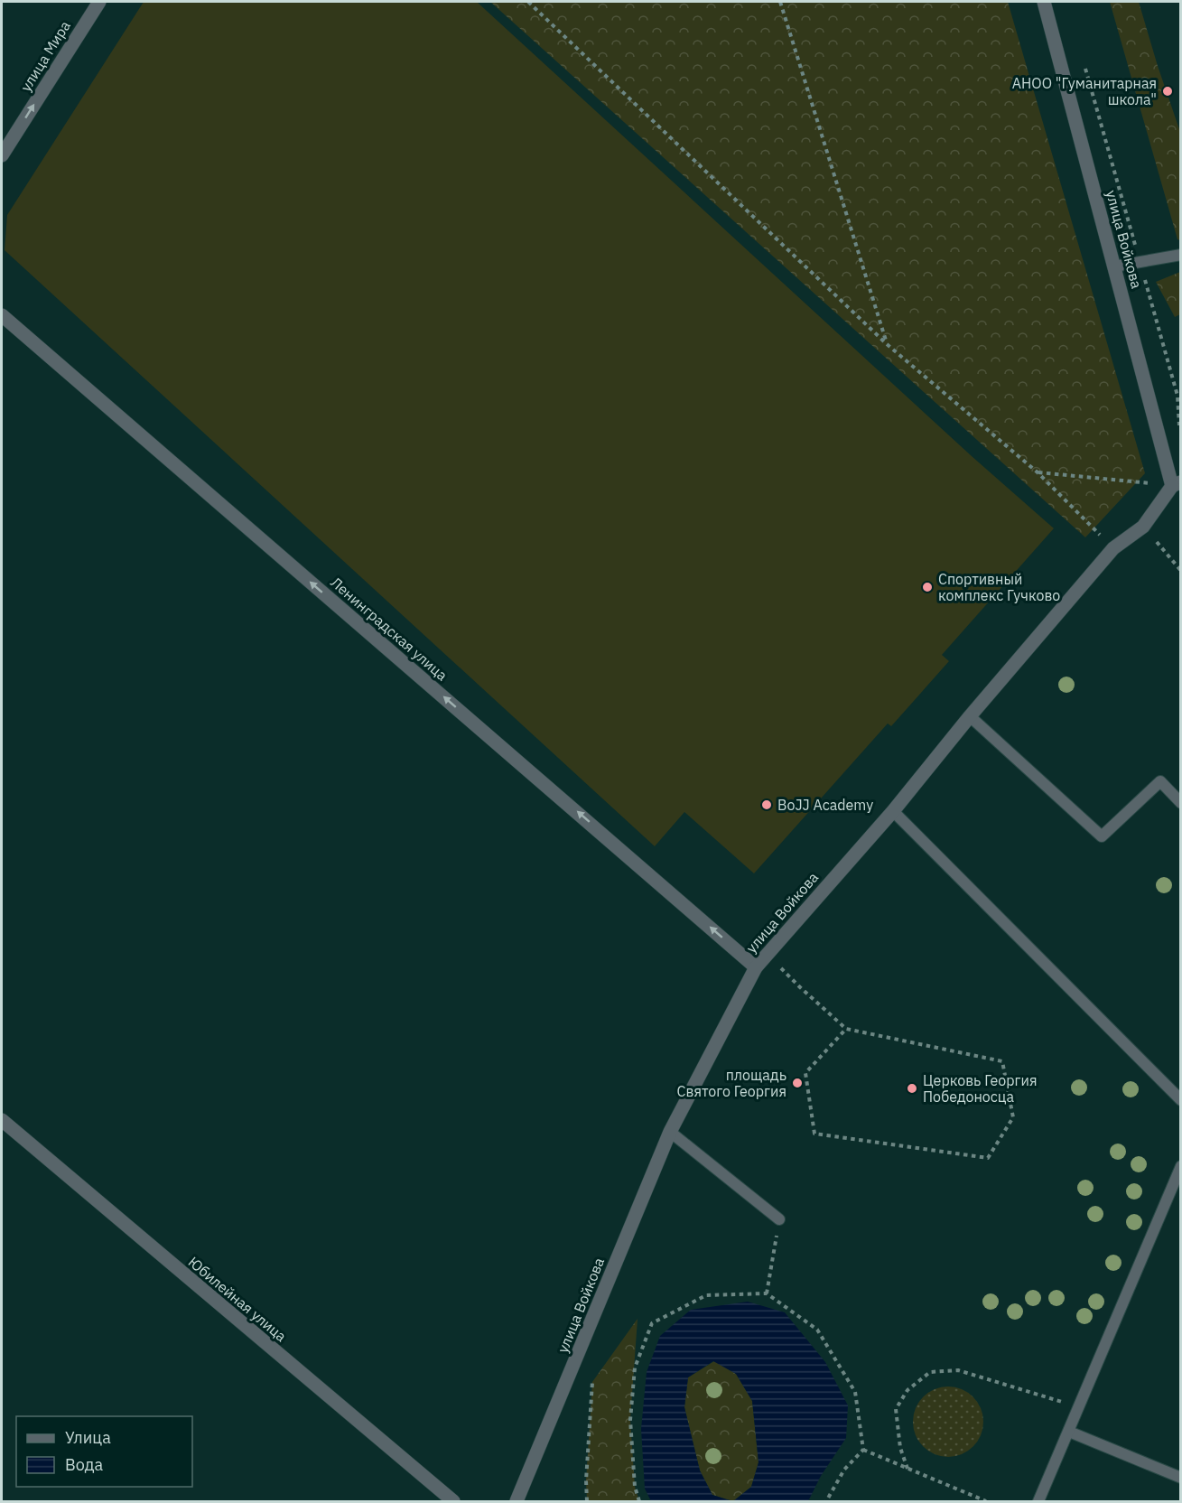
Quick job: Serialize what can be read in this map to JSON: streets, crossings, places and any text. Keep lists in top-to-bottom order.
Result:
{
  "streets": {
    "street": [
      "улица Мира",
      "улица Войкова",
      "Ленинградская улица",
      "Юбилейная улица"
    ]
  },
  "crossings": [
    ["улица Войкова", "Ленинградская улица"]
  ],
  "one_way": ["улица Мира", "Ленинградская улица"],
  "places": [
    "АНОО \"Гуманитарная школа\"",
    "Спортивный комплекс Гучково",
    "BoJJ Academy",
    "площадь Святого Георгия",
    "Церковь Георгия Победоносца"
  ],
  "legend": ["Улица", "Вода"]
}
